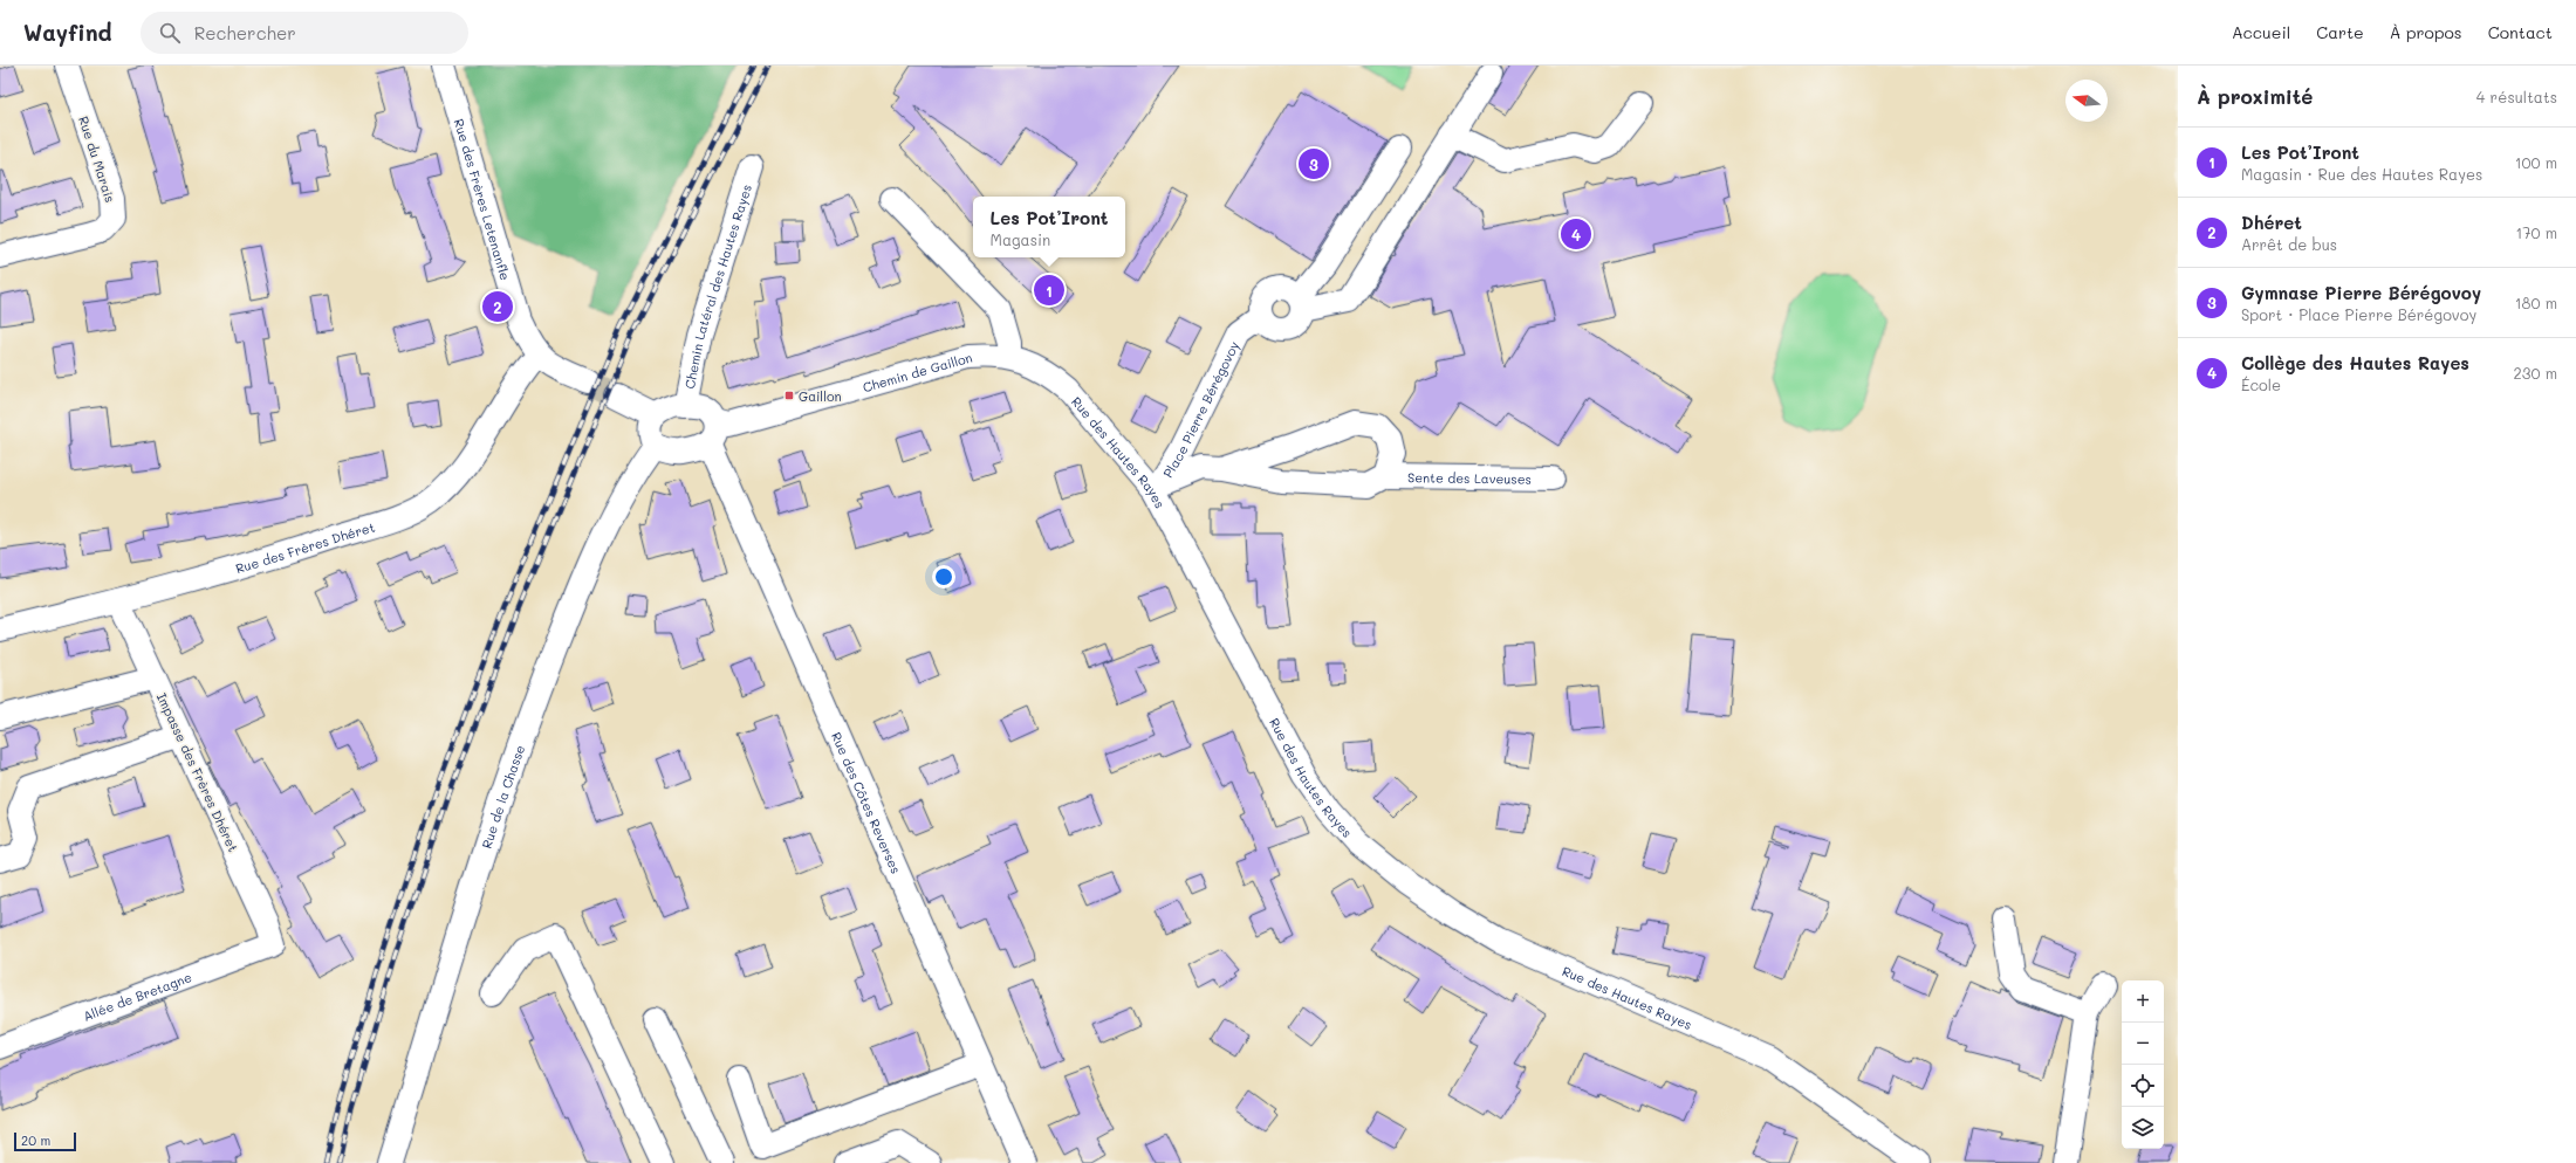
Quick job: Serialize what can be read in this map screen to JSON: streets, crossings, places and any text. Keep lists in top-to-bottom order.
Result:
{
  "streets": {
    "street": [
      "Rue du Marais",
      "Rue des Frères Letenanfle",
      "Chemin Latéral des Hautes Rayes",
      "Chemin de Gaillon",
      "Place Pierre Bérégovoy",
      "Rue des Hautes Rayes",
      "Sente des Laveuses",
      "Rue des Frères Dhéret",
      "Impasse des Frères Dhéret",
      "Rue de la Chasse",
      "Rue des Côtes Reverses",
      "Allée de Bretagne"
    ]
  },
  "crossings": [
    ["Rue des Frères Letenanfle", "Rue des Frères Dhéret"],
    ["Chemin Latéral des Hautes Rayes", "Chemin de Gaillon"],
    ["Chemin Latéral des Hautes Rayes", "Rue de la Chasse"],
    ["Chemin Latéral des Hautes Rayes", "Rue des Côtes Reverses"],
    ["Chemin de Gaillon", "Rue des Hautes Rayes"],
    ["Chemin de Gaillon", "Rue de la Chasse"],
    ["Chemin de Gaillon", "Rue des Côtes Reverses"],
    ["Place Pierre Bérégovoy", "Rue des Hautes Rayes"],
    ["Place Pierre Bérégovoy", "Sente des Laveuses"],
    ["Rue des Frères Dhéret", "Impasse des Frères Dhéret"],
    ["Impasse des Frères Dhéret", "Allée de Bretagne"],
    ["Rue de la Chasse", "Rue des Côtes Reverses"]
  ],
  "places": {
    "transit": ["Gaillon"]
  },
  "scale_bar": "20 m",
  "north": "left",
  "page": {
    "header": "Wayfind",
    "search": "Rechercher",
    "nav": [
      "Accueil",
      "Carte",
      "À propos",
      "Contact"
    ],
    "heading": ["À proximité", "4 résultats"],
    "list": [
      {
        "mark": "1",
        "name": "Les Pot’Iront",
        "note": "Magasin · Rue des Hautes Rayes",
        "value": "100 m"
      },
      {
        "mark": "2",
        "name": "Dhéret",
        "note": "Arrêt de bus",
        "value": "170 m"
      },
      {
        "mark": "3",
        "name": "Gymnase Pierre Bérégovoy",
        "note": "Sport · Place Pierre Bérégovoy",
        "value": "180 m"
      },
      {
        "mark": "4",
        "name": "Collège des Hautes Rayes",
        "note": "École",
        "value": "230 m"
      }
    ],
    "pins": [
      "3",
      "4",
      "1",
      "2"
    ],
    "popup": ["Les Pot’Iront", "Magasin"],
    "map_buttons": ["+", "−"],
    "scale": "20 m"
  }
}
